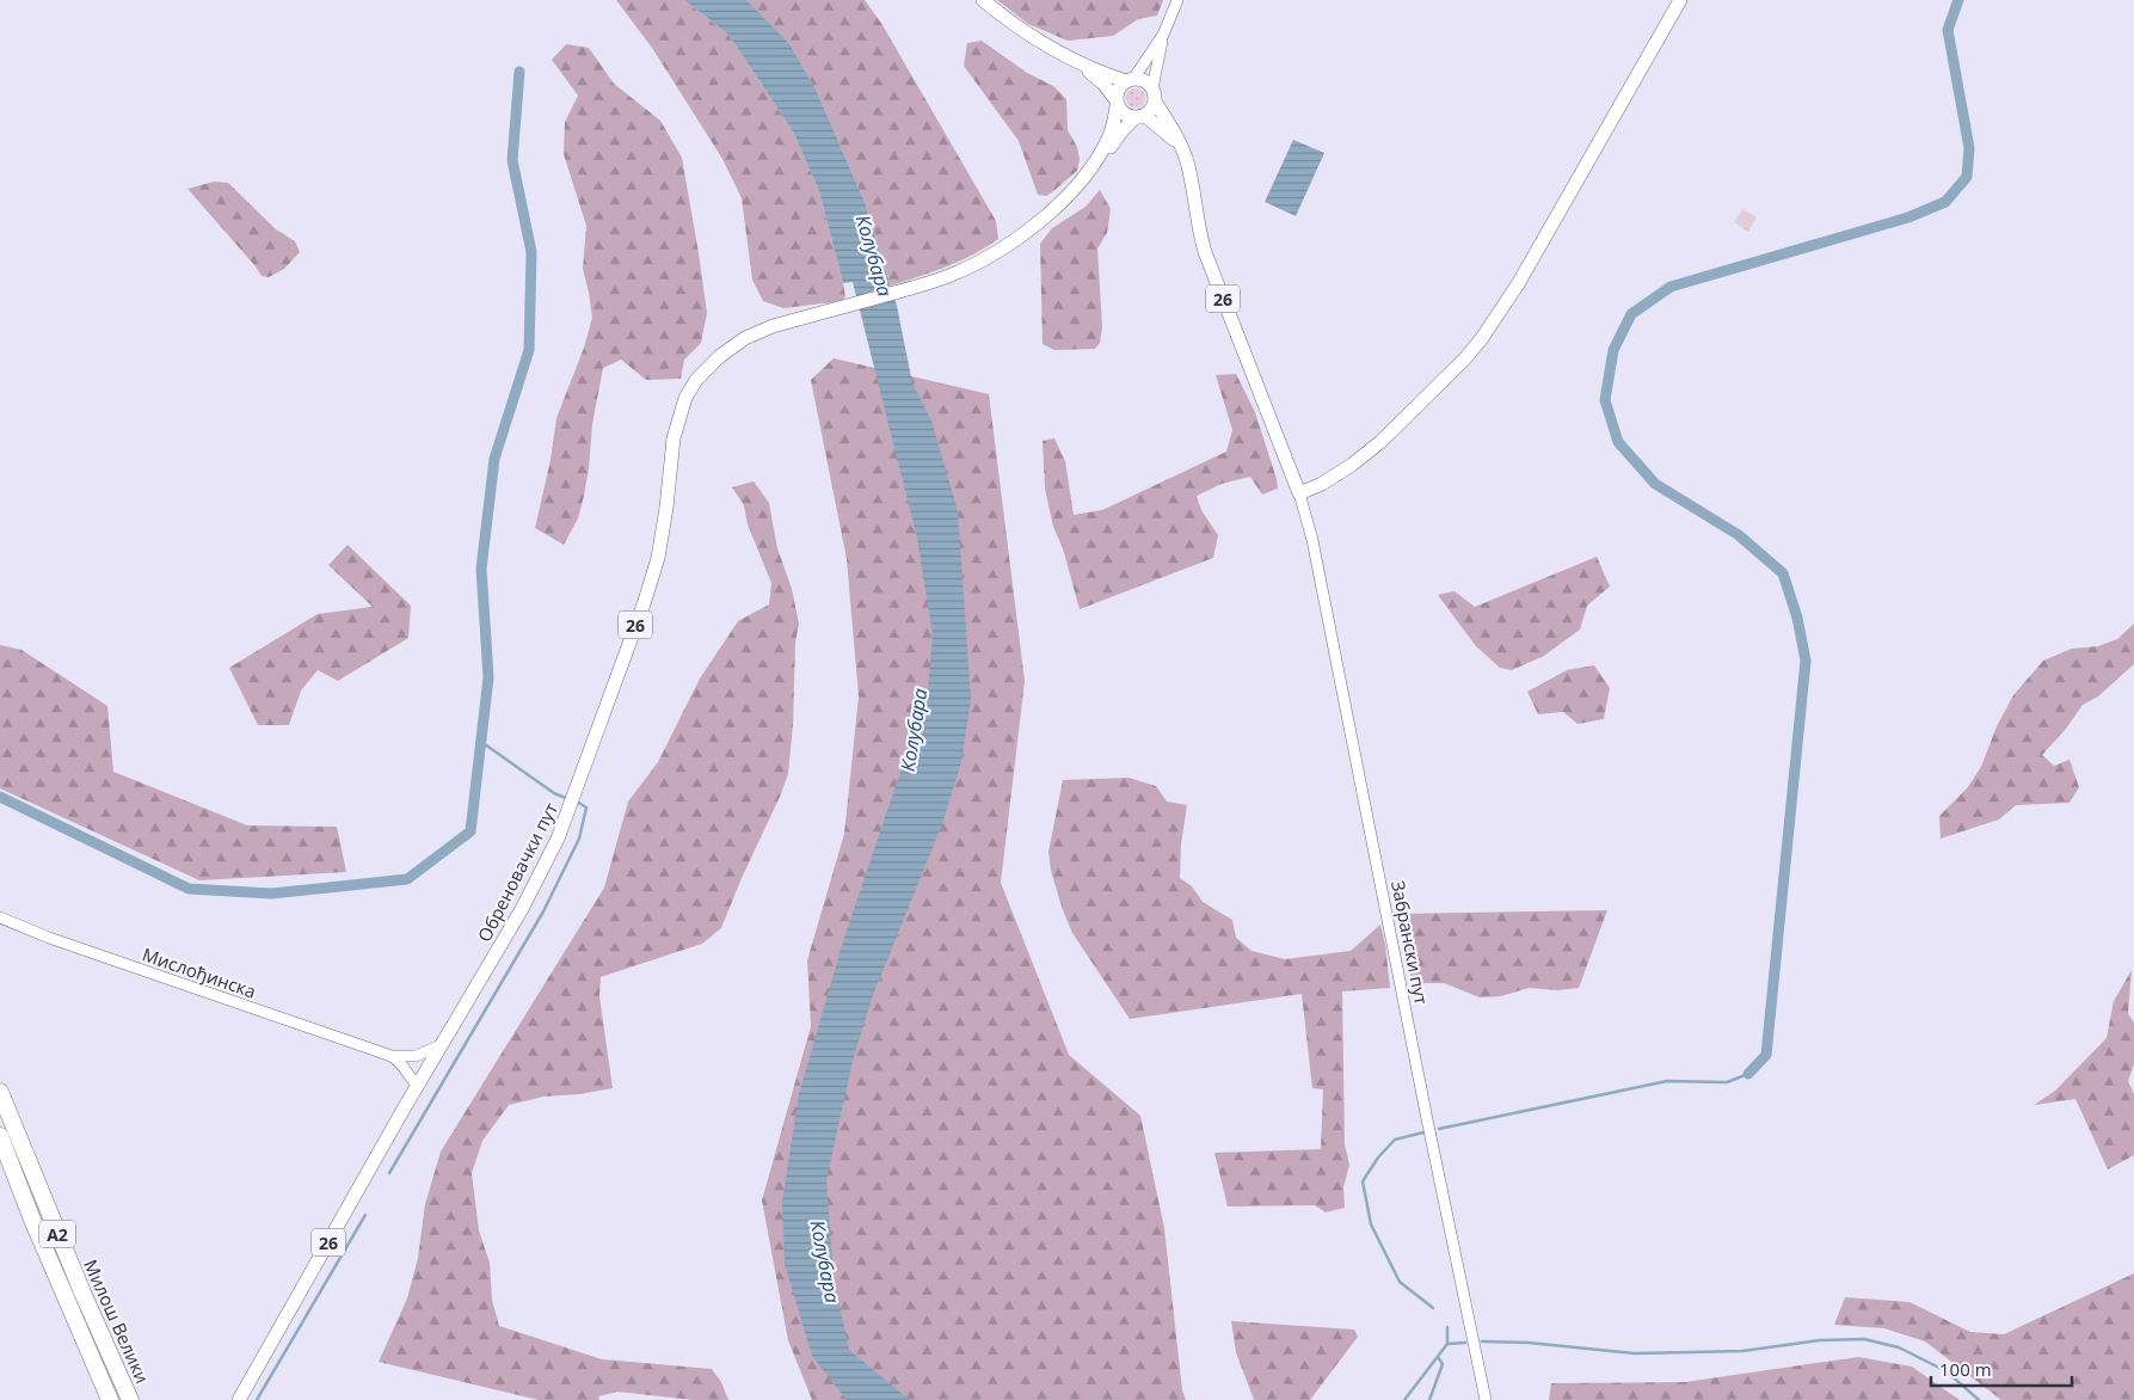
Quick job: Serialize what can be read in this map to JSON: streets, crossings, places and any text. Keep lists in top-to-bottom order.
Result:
{
  "streets": {
    "highway": ["A2", "Милош Велики"],
    "main road": ["26", "Обреновачки пут"],
    "street": ["Забрански пут", "Мислођинска"]
  },
  "crossings": [
    ["26", "Обреновачки пут"],
    ["26", "Забрански пут"],
    ["Обреновачки пут", "Мислођинска"]
  ],
  "water": ["Колубара"],
  "scale_bar": "100 m"
}
